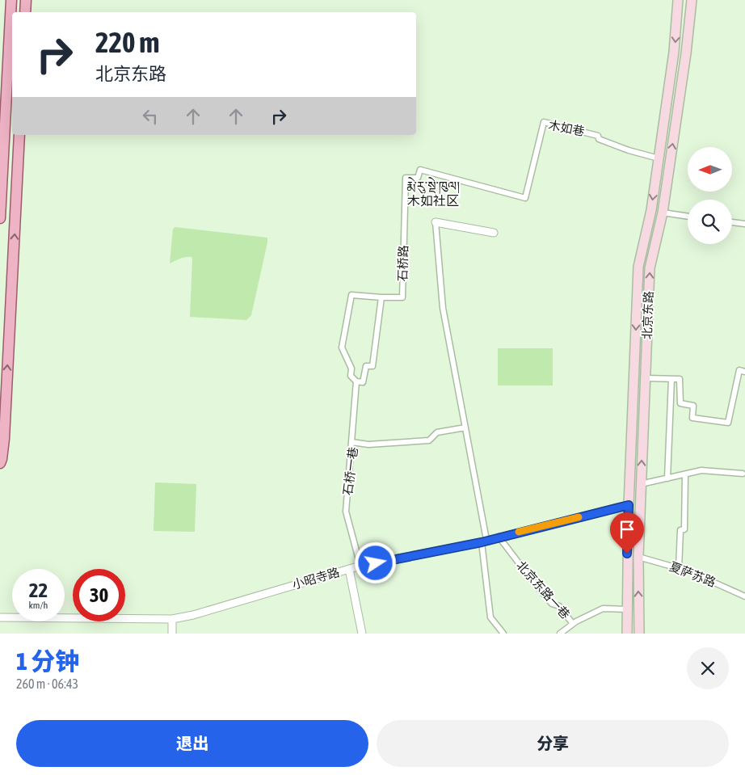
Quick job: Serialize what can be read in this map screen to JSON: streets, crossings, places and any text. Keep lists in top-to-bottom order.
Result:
{
  "streets": {
    "main road": ["北京东路"],
    "street": [
      "木如巷",
      "石桥路",
      "石桥一巷",
      "夏萨苏路",
      "小昭寺路",
      "北京东路一巷"
    ]
  },
  "crossings": [
    ["木如巷", "石桥路"],
    ["木如巷", "北京东路"],
    ["北京东路", "夏萨苏路"],
    ["北京东路", "小昭寺路"],
    ["石桥一巷", "小昭寺路"],
    ["小昭寺路", "北京东路一巷"]
  ],
  "districts": ["རྨེ་རུ་སྡེ་ཁུལ། 木如社区"],
  "north": "left",
  "page": {
    "turn": ["220 m", "北京东路"],
    "speed": "22 km/h",
    "limit": "30",
    "heading": ["1 分钟", "260 m · 06:43"],
    "buttons": ["退出", "分享"]
  }
}
